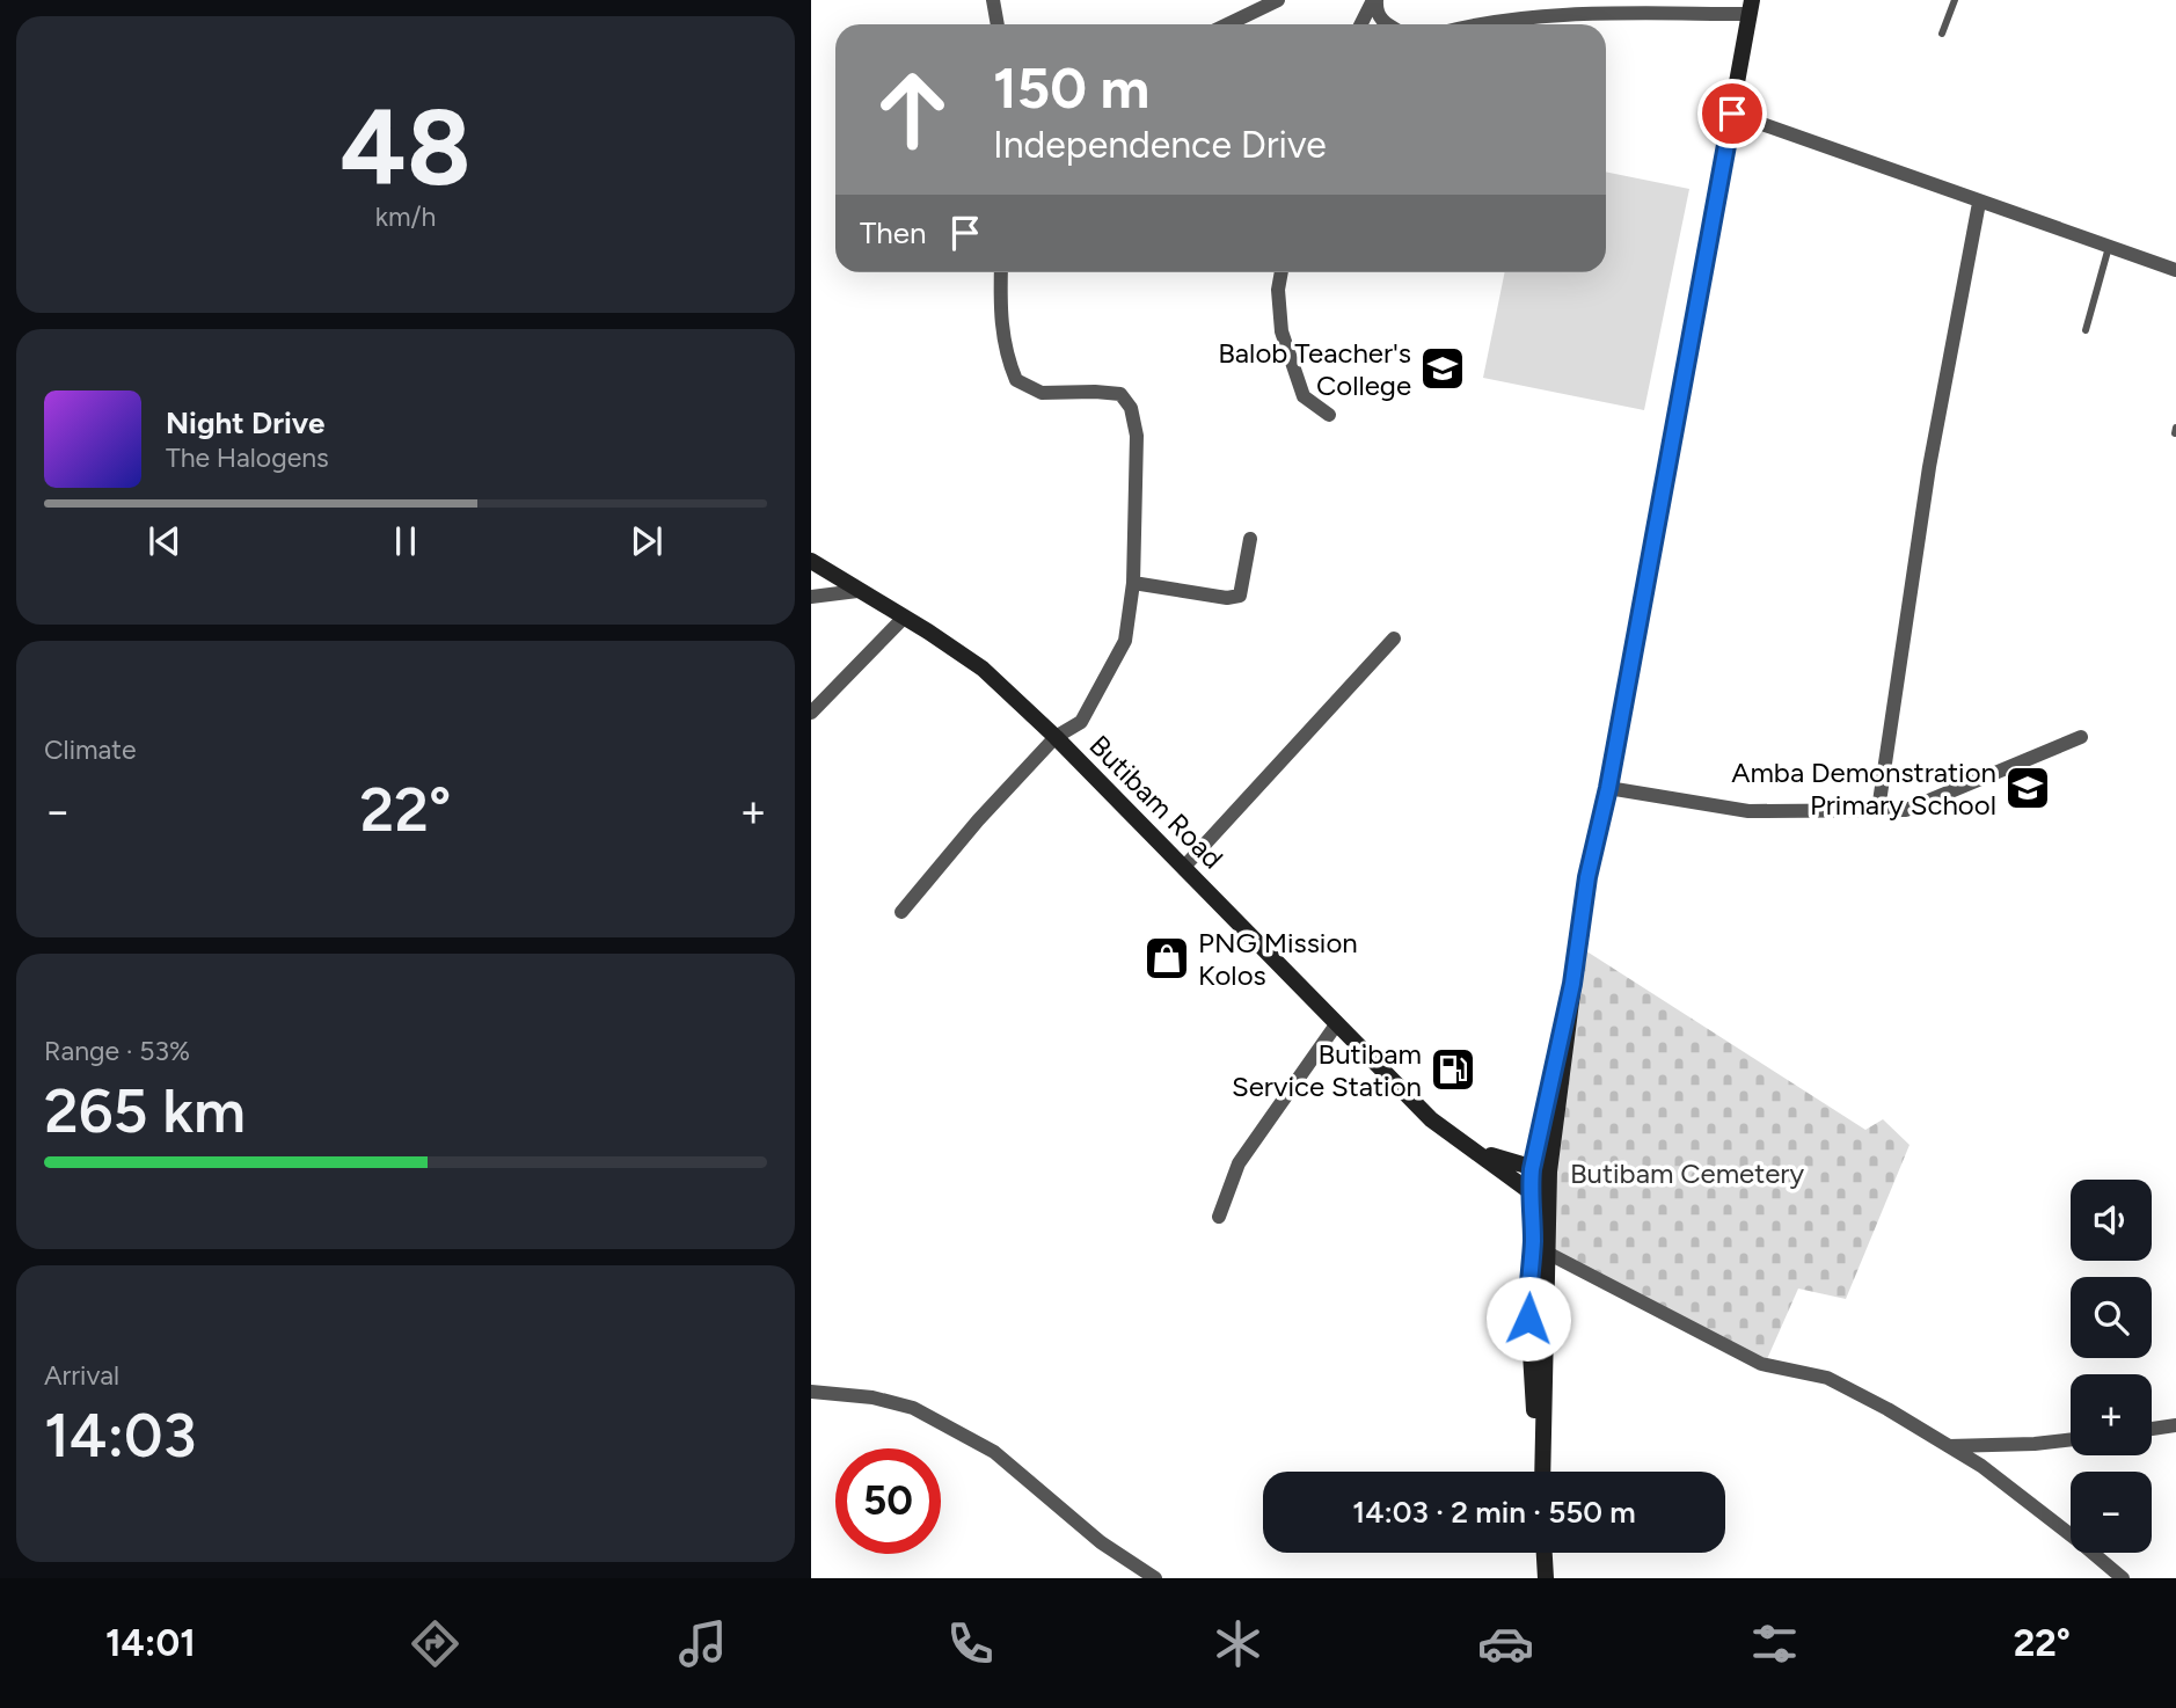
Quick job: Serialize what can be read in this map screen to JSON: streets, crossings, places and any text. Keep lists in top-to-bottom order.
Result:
{
  "streets": {
    "main road": ["Butibam Road"]
  },
  "parks": ["Butibam Cemetery"],
  "places": {
    "school or university": ["Balob Teacher's College", "Amba Demonstration Primary School"],
    "shop": ["PNG Mission Kolos"],
    "fuel station": ["Butibam Service Station"]
  },
  "page": {
    "tile": [
      ["48", "km/h"],
      "Climate",
      ["Range · 53%", "265 km"],
      ["Arrival", "14:03"]
    ],
    "turn": ["150 m", "Independence Drive"],
    "then": "Then",
    "song": ["Night Drive", "The Halogens"],
    "heat": ["−", "22°", "+"],
    "map_buttons": ["+", "−"],
    "limit": "50",
    "trip": "14:03 · 2 min · 550 m",
    "tabs": ["14:01", "22°"]
  }
}
